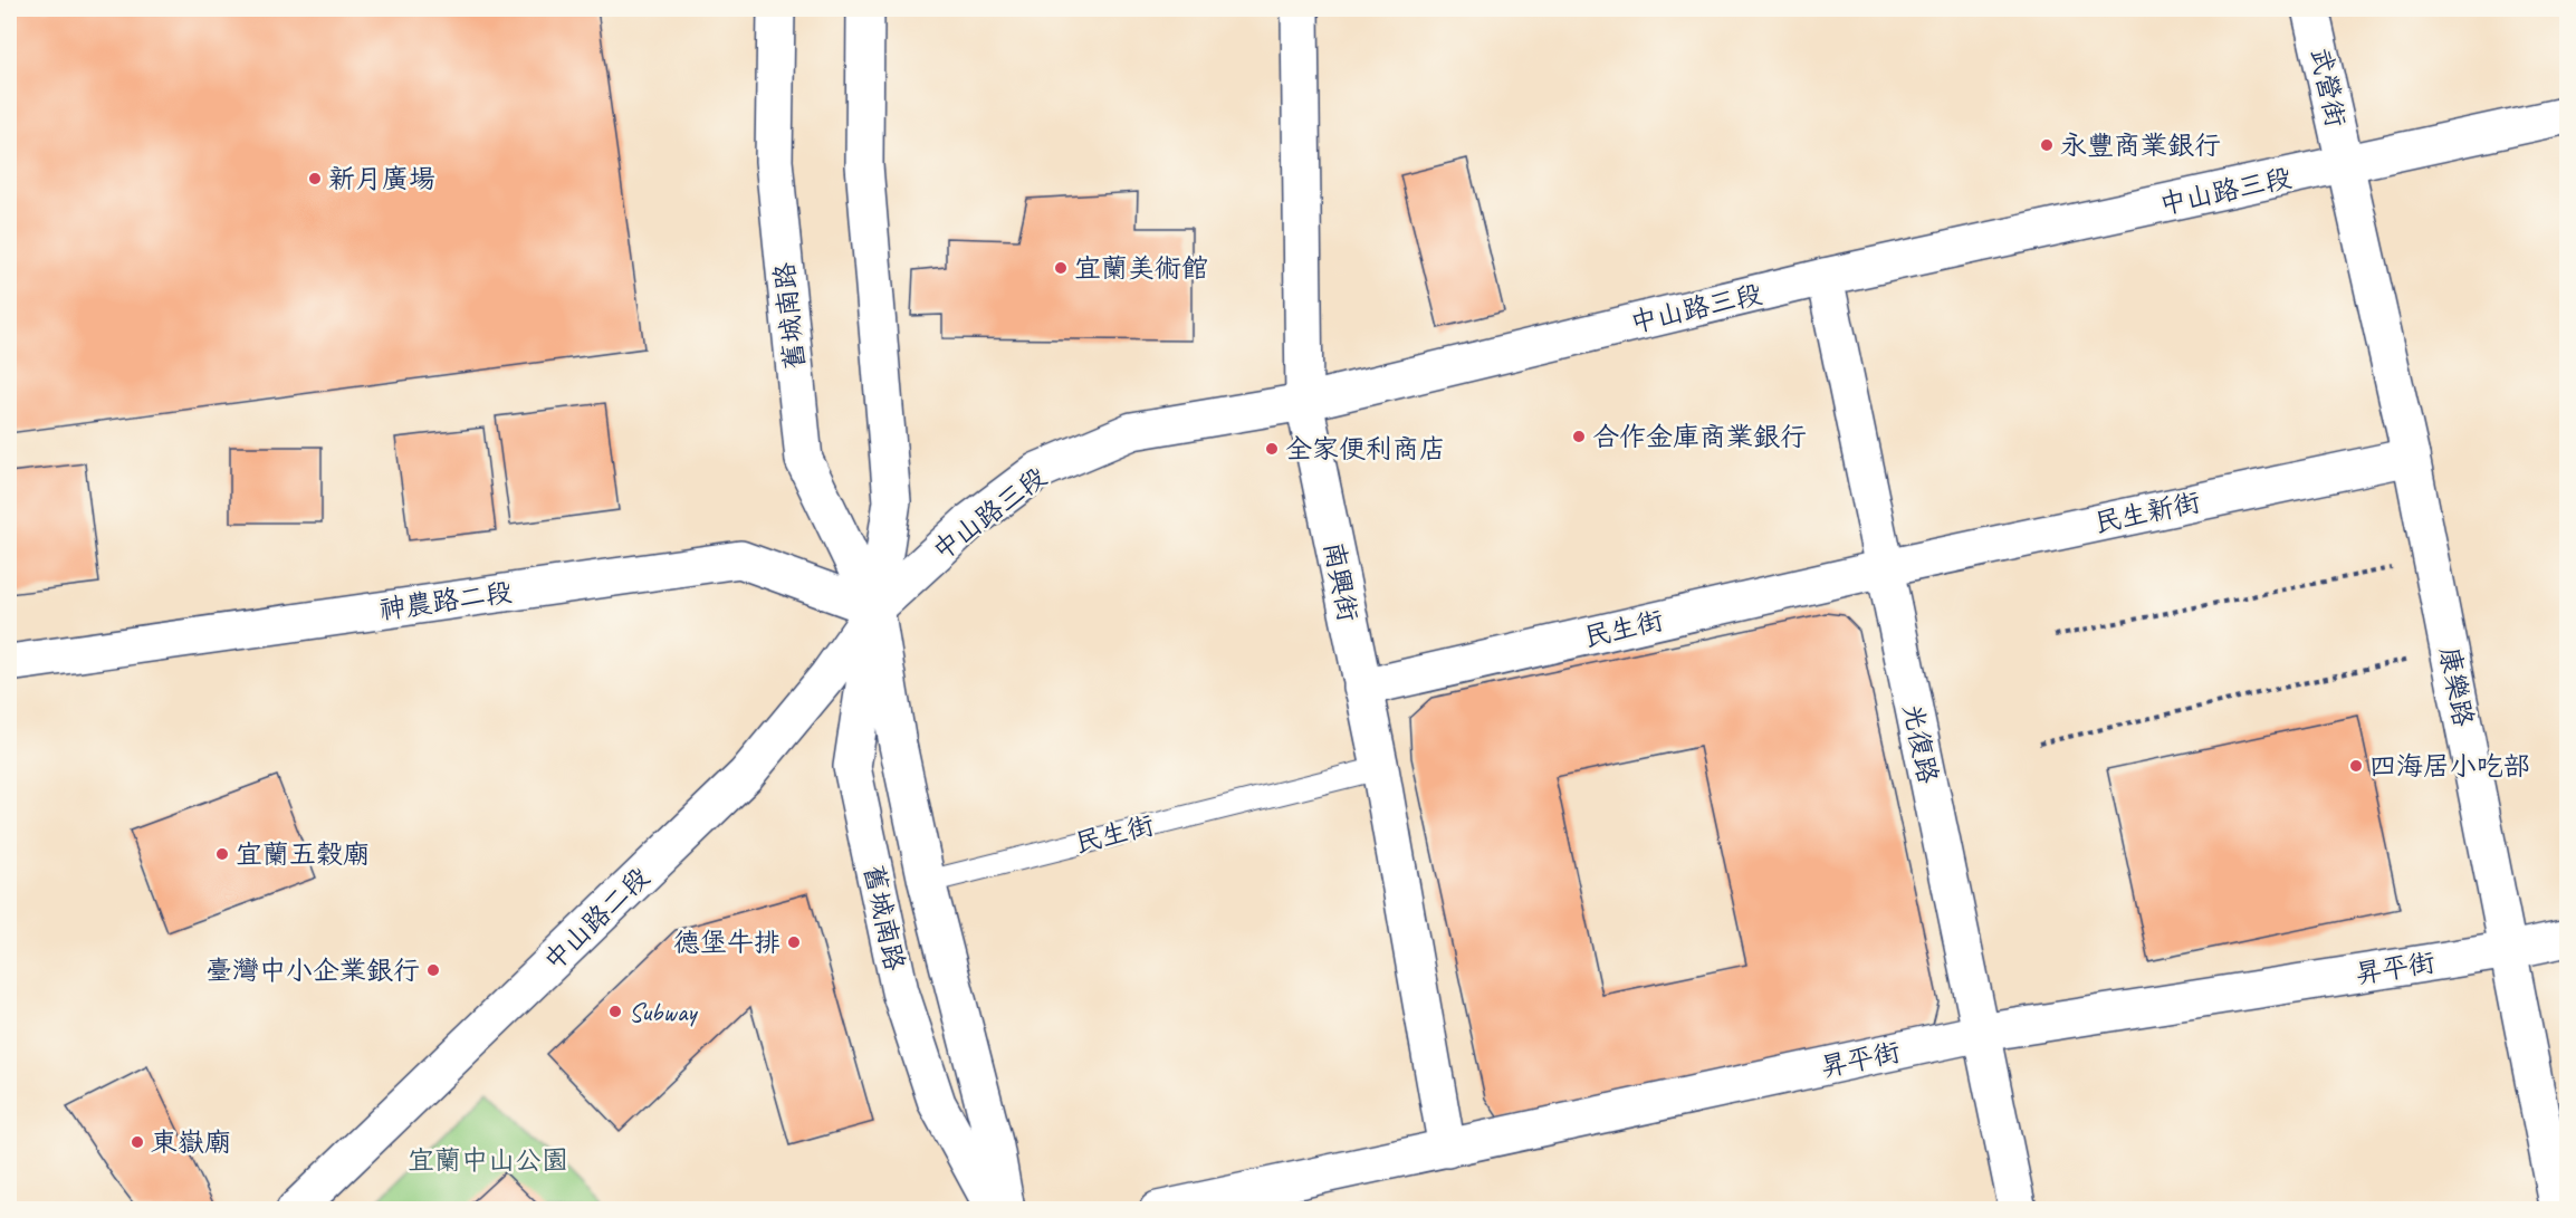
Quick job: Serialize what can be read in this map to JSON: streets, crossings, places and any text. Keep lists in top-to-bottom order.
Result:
{
  "streets": {
    "street": [
      "武營街",
      "中山路三段",
      "舊城南路",
      "民生新街",
      "南興街",
      "神農路二段",
      "民生街",
      "康樂路",
      "光復路",
      "中山路二段",
      "昇平街"
    ]
  },
  "crossings": [
    ["武營街", "中山路三段"],
    ["武營街", "康樂路"],
    ["中山路三段", "舊城南路"],
    ["中山路三段", "南興街"],
    ["中山路三段", "神農路二段"],
    ["中山路三段", "康樂路"],
    ["中山路三段", "光復路"],
    ["中山路三段", "中山路二段"],
    ["舊城南路", "神農路二段"],
    ["舊城南路", "民生街"],
    ["舊城南路", "中山路二段"],
    ["民生新街", "民生街"],
    ["民生新街", "康樂路"],
    ["民生新街", "光復路"],
    ["南興街", "民生街"],
    ["南興街", "昇平街"],
    ["神農路二段", "中山路二段"],
    ["民生街", "光復路"],
    ["康樂路", "昇平街"],
    ["光復路", "昇平街"]
  ],
  "parks": ["宜蘭中山公園"],
  "places": [
    "永豐商業銀行",
    "新月廣場",
    "宜蘭美術館",
    "合作金庫商業銀行",
    "全家便利商店",
    "四海居小吃部",
    "宜蘭五穀廟",
    "德堡牛排",
    "臺灣中小企業銀行",
    "Subway",
    "東嶽廟"
  ]
}
